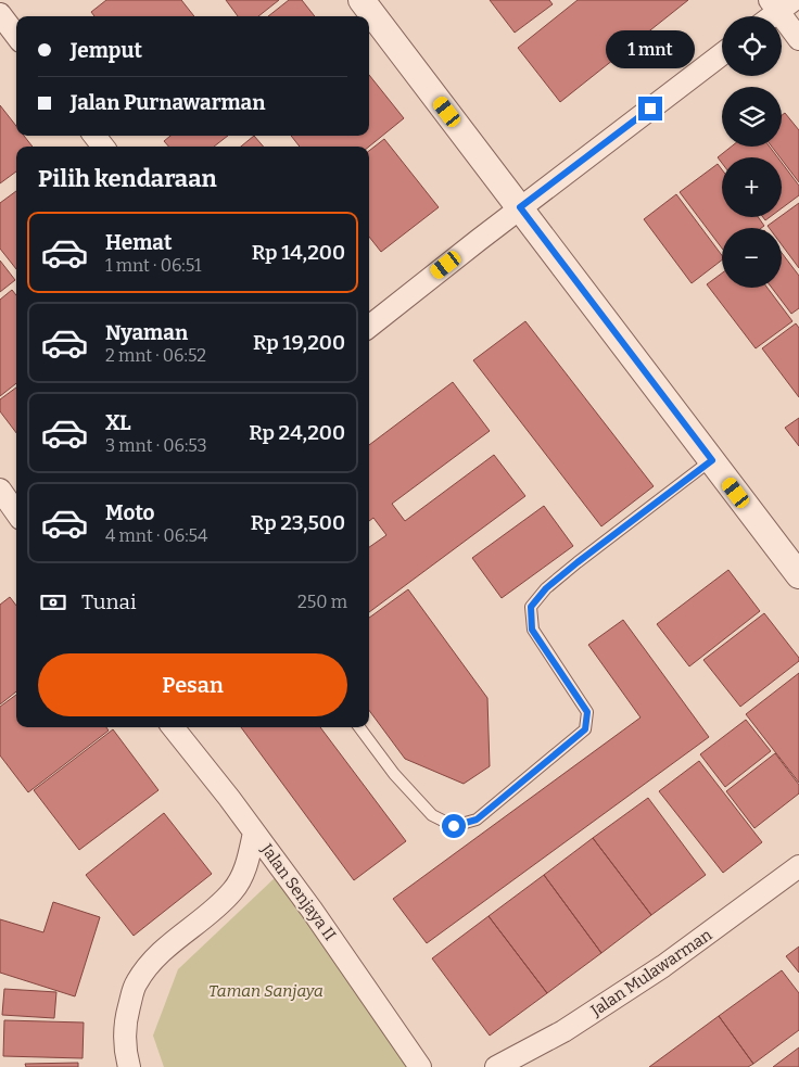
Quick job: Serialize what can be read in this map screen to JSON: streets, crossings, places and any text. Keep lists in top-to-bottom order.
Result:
{
  "streets": {
    "street": ["Jalan Senjaya II", "Jalan Mulawarman"]
  },
  "parks": ["Taman Sanjaya"],
  "page": {
    "map_buttons": ["+", "−"],
    "banner": ["Jemput", "Jalan Purnawarman"],
    "bubble": "1 mnt",
    "heading": "Pilih kendaraan",
    "list": [
      {
        "name": "Hemat",
        "note": "1 mnt · 06:51",
        "value": "Rp 14,200"
      },
      {
        "name": "Nyaman",
        "note": "2 mnt · 06:52",
        "value": "Rp 19,200"
      },
      {
        "name": "XL",
        "note": "3 mnt · 06:53",
        "value": "Rp 24,200"
      },
      {
        "name": "Moto",
        "note": "4 mnt · 06:54",
        "value": "Rp 23,500"
      }
    ],
    "pay": ["Tunai", "250 m"],
    "buttons": "Pesan"
  }
}
